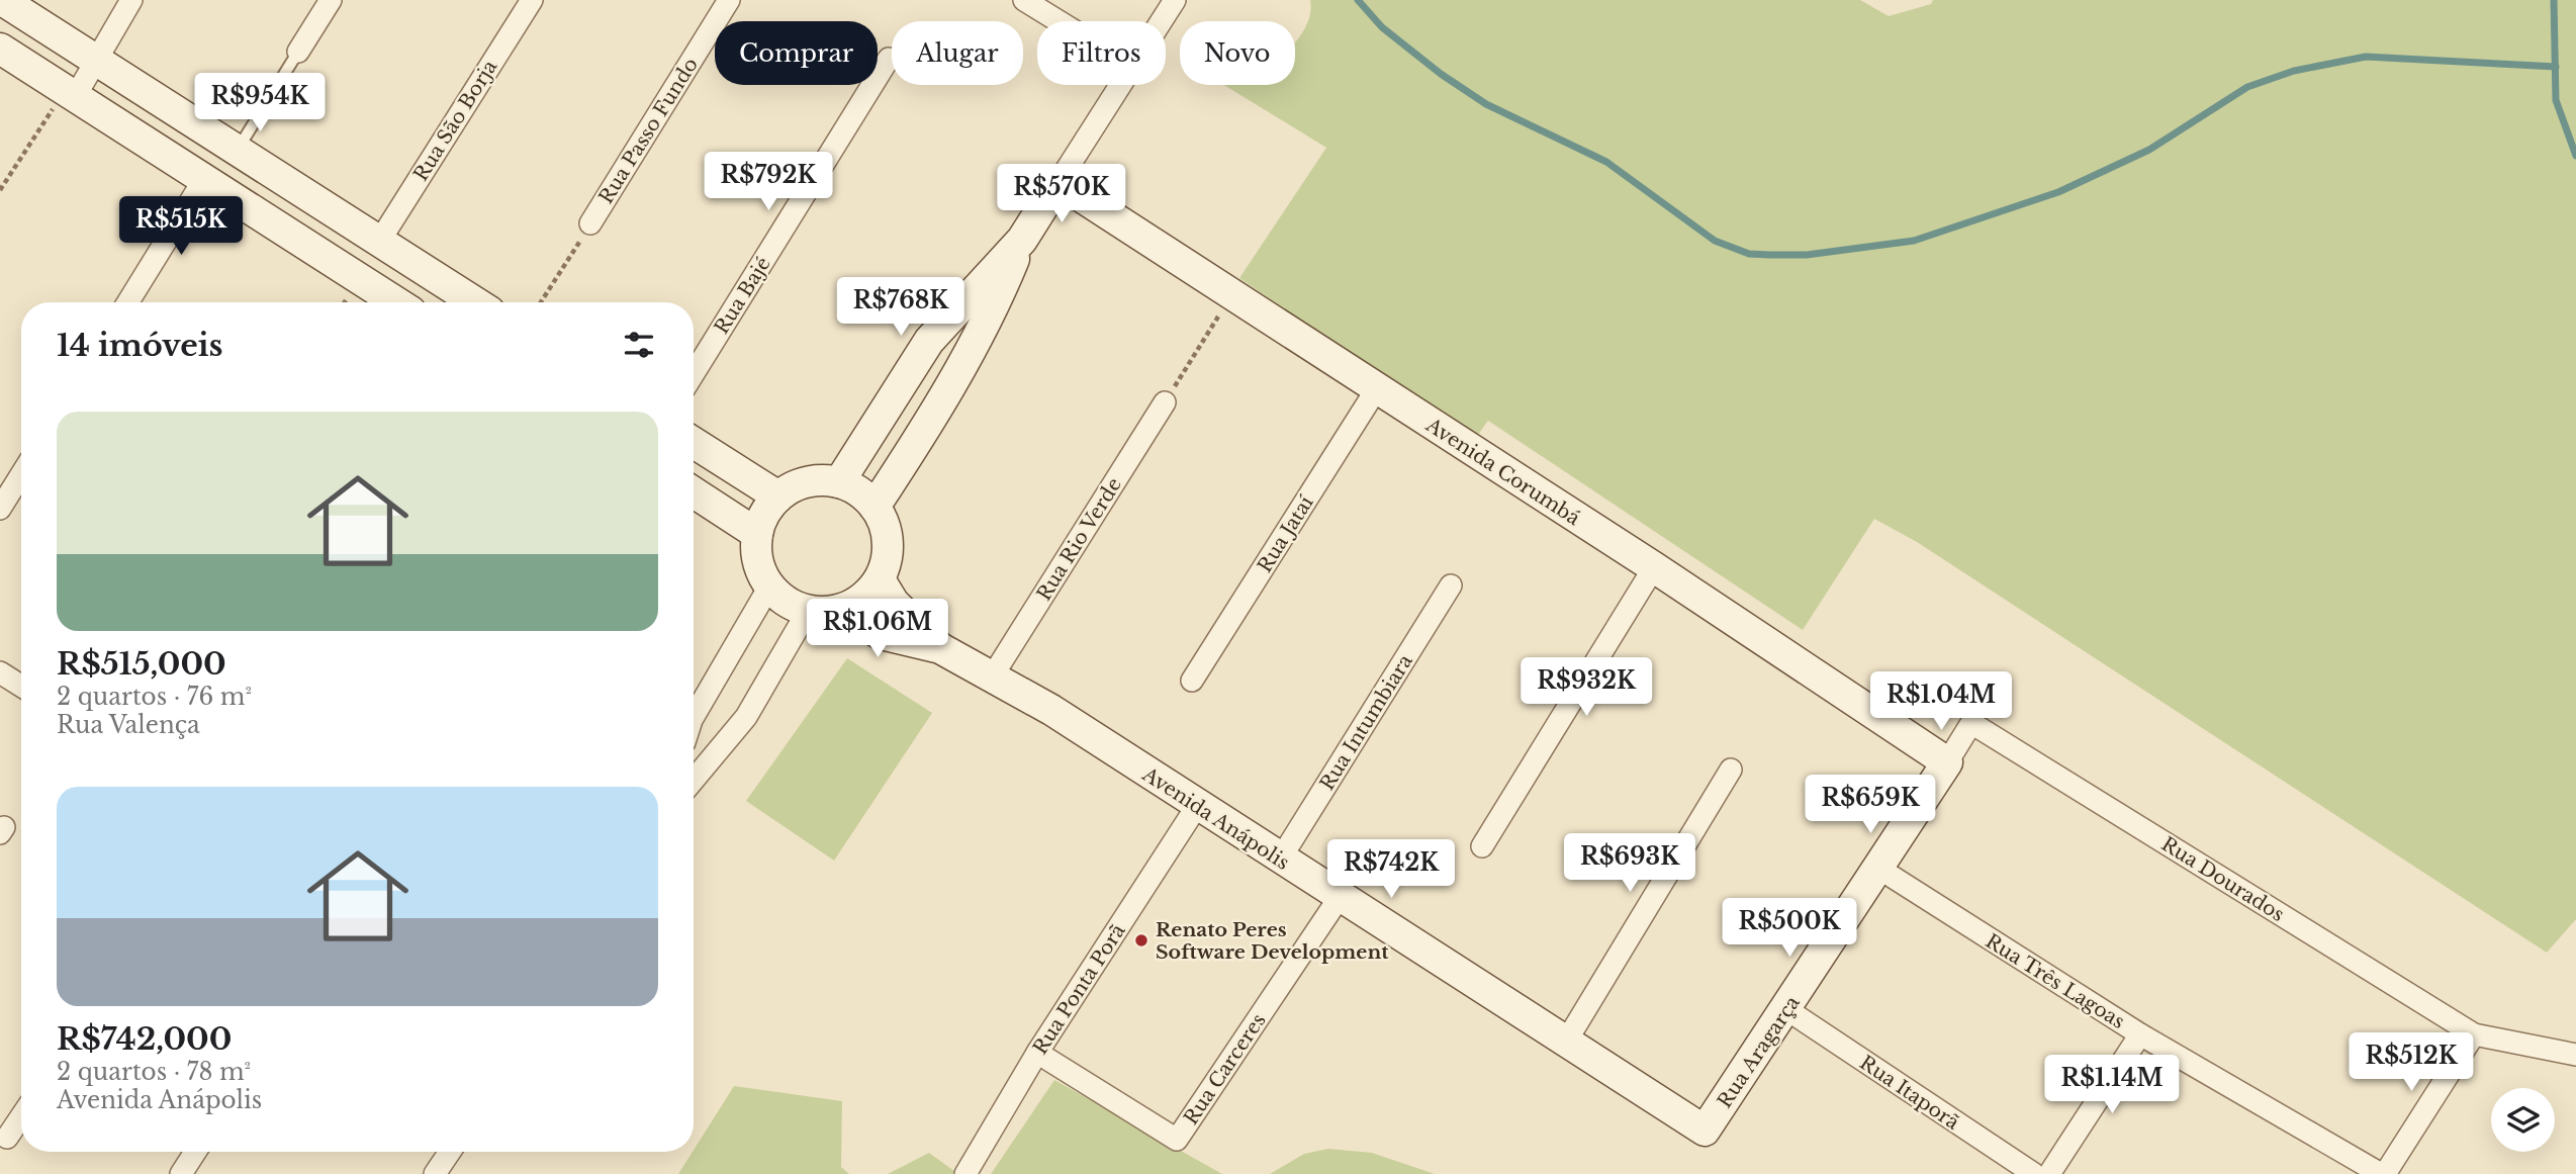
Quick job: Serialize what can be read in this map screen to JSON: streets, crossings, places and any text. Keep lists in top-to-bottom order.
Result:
{
  "streets": {
    "street": [
      "Rua São Borja",
      "Rua Passo Fundo",
      "Rua Bajé",
      "Avenida Corumbá",
      "Rua Jataí",
      "Rua Rio Verde",
      "Rua Intumbiara",
      "Avenida Anápolis",
      "Rua Dourados",
      "Rua Três Lagoas",
      "Rua Ponta Porã",
      "Rua Aragarça",
      "Rua Carceres",
      "Rua Itaporã"
    ]
  },
  "crossings": [
    ["Avenida Corumbá", "Rua Jataí"],
    ["Avenida Corumbá", "Rua Aragarça"],
    ["Rua Rio Verde", "Avenida Anápolis"],
    ["Rua Intumbiara", "Avenida Anápolis"],
    ["Avenida Anápolis", "Rua Ponta Porã"],
    ["Avenida Anápolis", "Rua Aragarça"],
    ["Avenida Anápolis", "Rua Carceres"],
    ["Rua Dourados", "Rua Três Lagoas"],
    ["Rua Dourados", "Rua Aragarça"],
    ["Rua Três Lagoas", "Rua Aragarça"],
    ["Rua Ponta Porã", "Rua Carceres"],
    ["Rua Aragarça", "Rua Itaporã"]
  ],
  "places": ["Renato Peres Software Development"],
  "page": {
    "chip": [
      "Comprar",
      "Alugar",
      "Filtros",
      "Novo"
    ],
    "price": [
      "R$954K",
      "R$792K",
      "R$570K",
      "R$515K",
      "R$768K",
      "R$1.06M",
      "R$932K",
      "R$1.04M",
      "R$659K",
      "R$693K",
      "R$742K",
      "R$500K",
      "R$512K",
      "R$1.14M"
    ],
    "heading": "14 imóveis",
    "list": [
      {
        "name": "R$515,000",
        "note": "2 quartos · 76 m² · Rua Valença"
      },
      {
        "name": "R$742,000",
        "note": "2 quartos · 78 m² · Avenida Anápolis"
      }
    ]
  }
}
